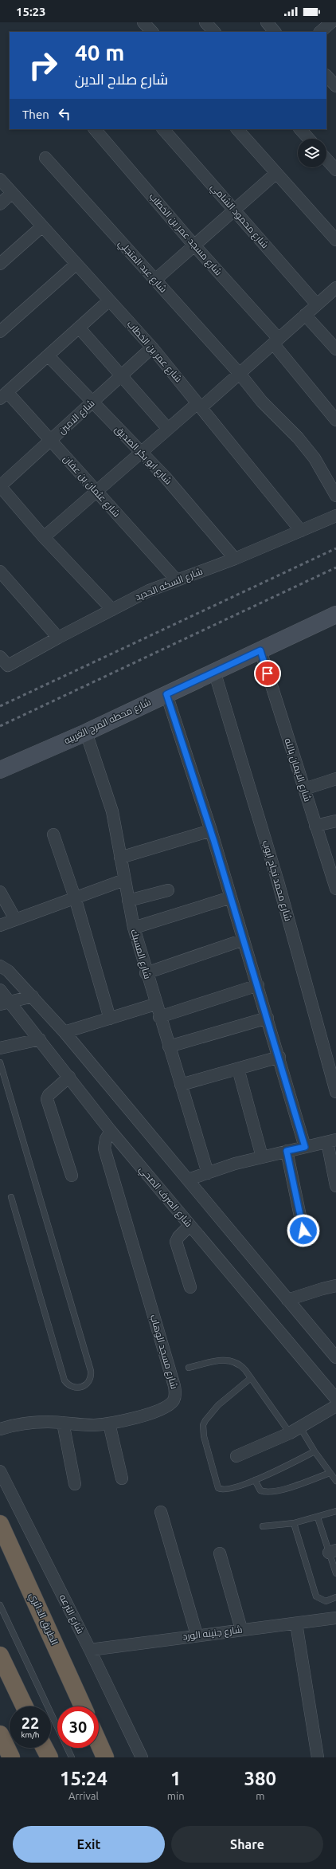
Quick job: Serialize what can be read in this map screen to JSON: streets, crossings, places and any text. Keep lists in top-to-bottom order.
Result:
{
  "streets": {
    "highway": ["الطريق الدائري"],
    "main road": ["شارع محطه المرج الغربيه"],
    "street": [
      "شارع محمود الشامي",
      "شارع مسجد عمر بن الخطاب",
      "شارع عبد المتجلي",
      "شارع عمر بن الخطاب",
      "شارع الامين",
      "شارع ابو بكر الصديق",
      "شارع عثمان بن عفان",
      "شارع السكه الحديد",
      "شارع الايمان بالله",
      "شارع محمد نجاح ايوب",
      "شارع المسبك",
      "شارع الصرف الصحي",
      "شارع مسجد الوهاب",
      "شارع الترعه",
      "شارع جنينه الورد"
    ]
  },
  "crossings": [
    ["شارع عمر بن الخطاب", "شارع الامين"],
    ["شارع عمر بن الخطاب", "شارع السكه الحديد"],
    ["شارع الامين", "شارع ابو بكر الصديق"],
    ["شارع الامين", "شارع عثمان بن عفان"],
    ["شارع ابو بكر الصديق", "شارع السكه الحديد"],
    ["شارع عثمان بن عفان", "شارع السكه الحديد"],
    ["شارع محطه المرج الغربيه", "شارع الايمان بالله"],
    ["شارع محطه المرج الغربيه", "شارع محمد نجاح ايوب"],
    ["شارع محطه المرج الغربيه", "شارع المسبك"],
    ["شارع الصرف الصحي", "شارع مسجد الوهاب"],
    ["شارع الترعه", "شارع جنينه الورد"]
  ],
  "page": {
    "status": "15:23",
    "turn": ["40 m", "شارع صلاح الدين"],
    "then": "Then",
    "speed": "22 km/h",
    "limit": "30",
    "eta": [
      "15:24",
      "Arrival",
      "1",
      "min",
      "380",
      "m"
    ],
    "buttons": ["Exit", "Share"]
  }
}
